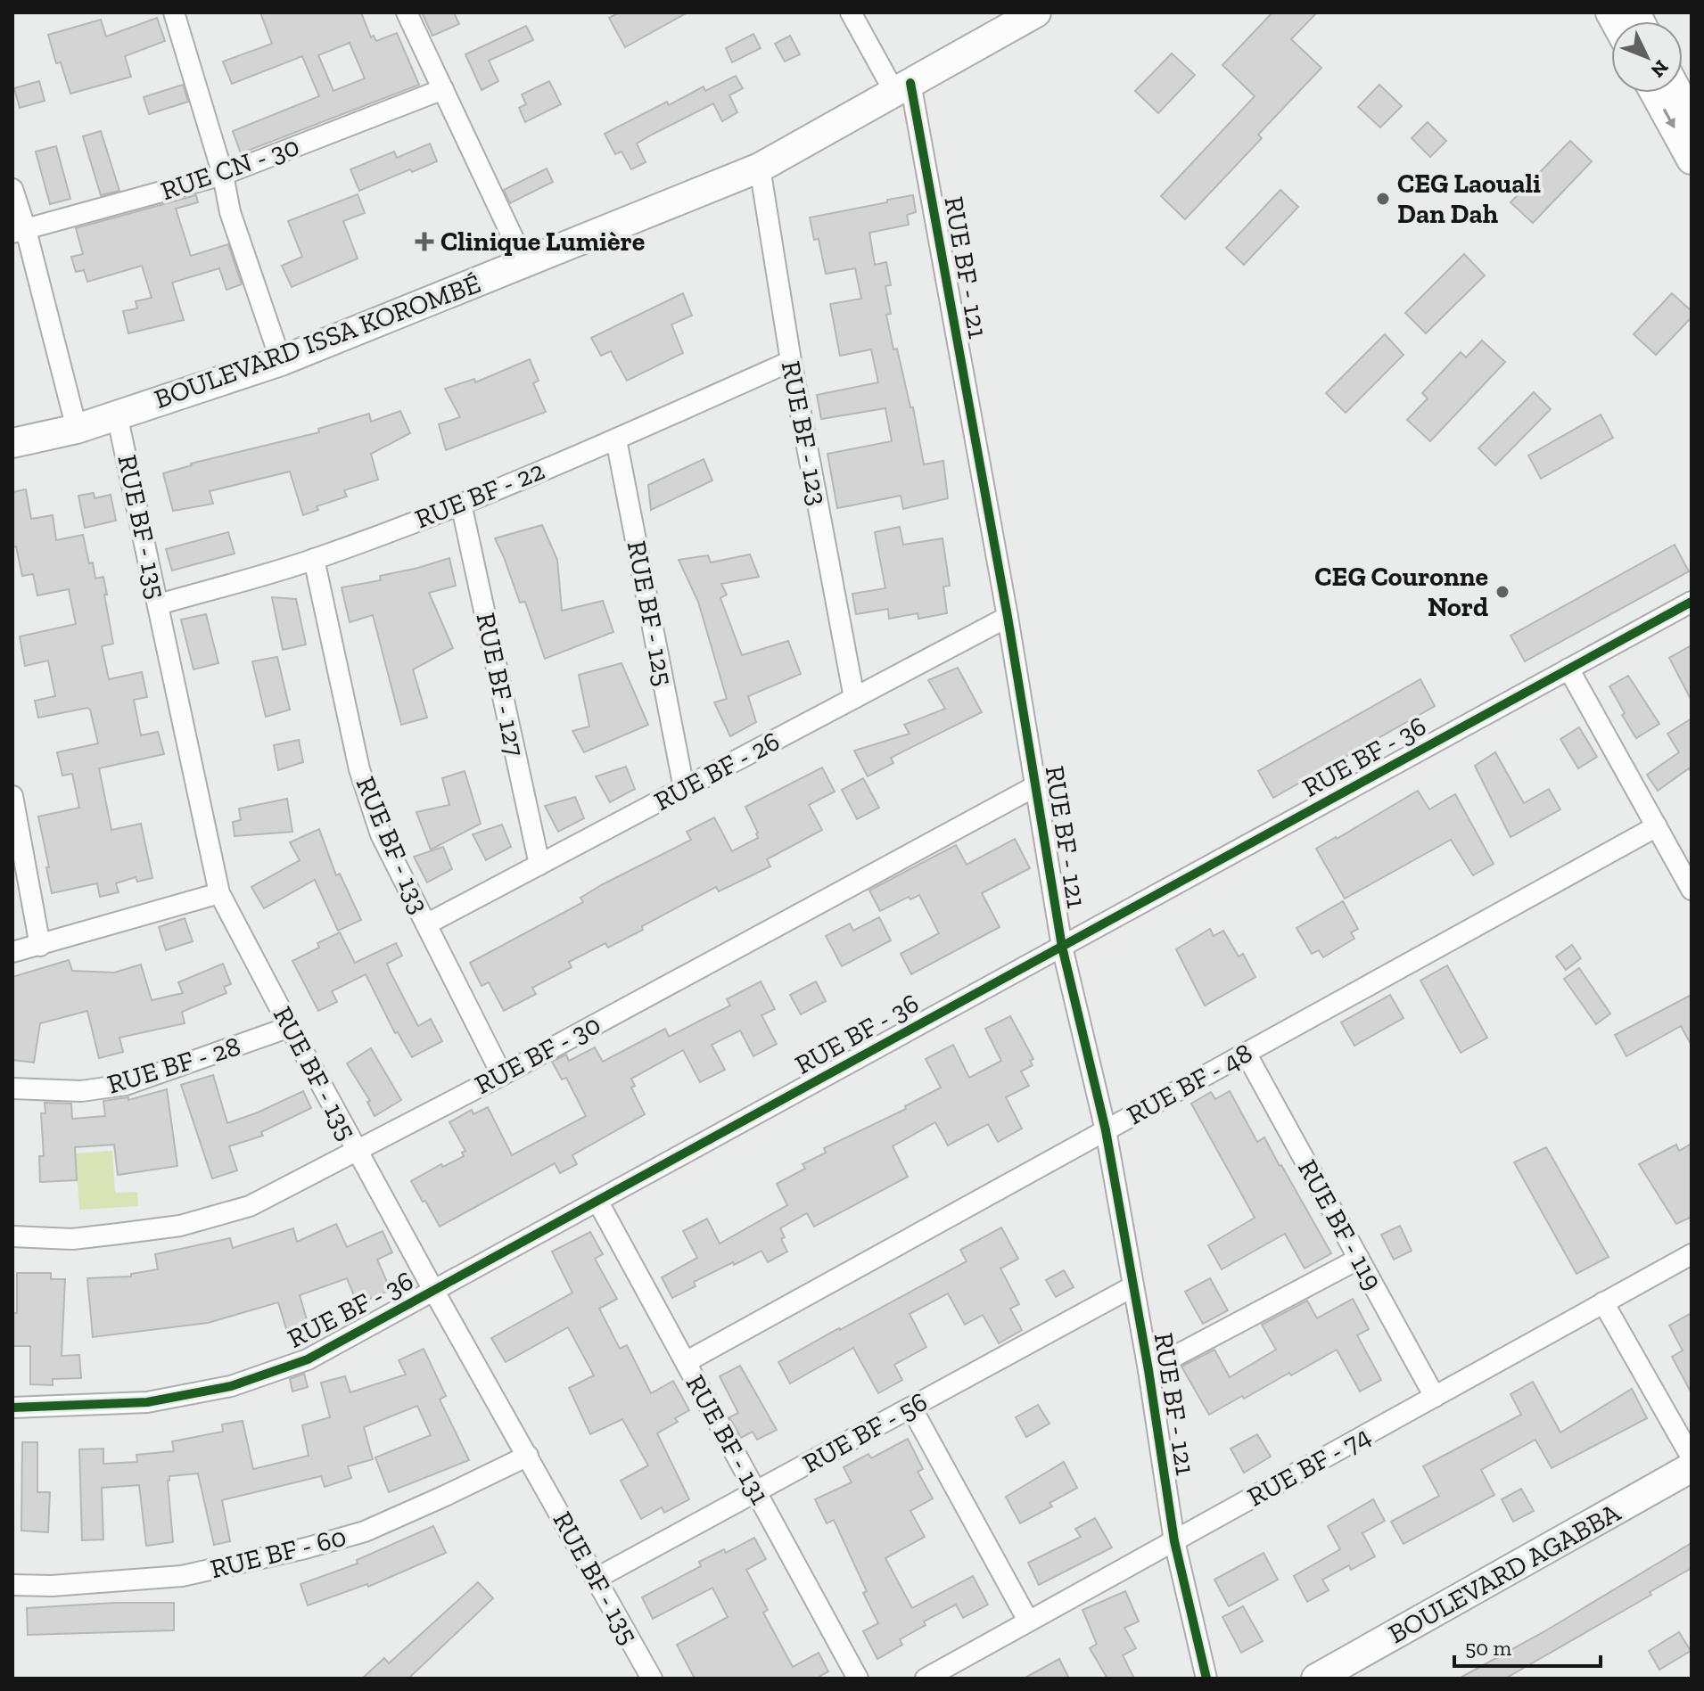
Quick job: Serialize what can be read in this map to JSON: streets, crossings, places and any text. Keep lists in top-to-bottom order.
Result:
{
  "streets": {
    "street": [
      "RUE CN - 30",
      "RUE BF - 121",
      "BOULEVARD ISSA KOROMBÉ",
      "RUE BF - 123",
      "RUE BF - 22",
      "RUE BF - 135",
      "RUE BF - 125",
      "RUE BF - 127",
      "RUE BF - 36",
      "RUE BF - 26",
      "RUE BF - 133",
      "RUE BF - 30",
      "RUE BF - 28",
      "RUE BF - 48",
      "RUE BF - 119",
      "RUE BF - 56",
      "RUE BF - 131",
      "RUE BF - 74",
      "RUE BF - 60",
      "BOULEVARD AGABBA"
    ]
  },
  "crossings": [
    ["RUE BF - 121", "BOULEVARD ISSA KOROMBÉ"],
    ["RUE BF - 121", "RUE BF - 36"],
    ["RUE BF - 121", "RUE BF - 26"],
    ["RUE BF - 121", "RUE BF - 30"],
    ["RUE BF - 121", "RUE BF - 48"],
    ["RUE BF - 121", "RUE BF - 56"],
    ["RUE BF - 121", "RUE BF - 74"],
    ["BOULEVARD ISSA KOROMBÉ", "RUE BF - 123"],
    ["BOULEVARD ISSA KOROMBÉ", "RUE BF - 135"],
    ["RUE BF - 123", "RUE BF - 22"],
    ["RUE BF - 123", "RUE BF - 26"],
    ["RUE BF - 22", "RUE BF - 135"],
    ["RUE BF - 22", "RUE BF - 125"],
    ["RUE BF - 22", "RUE BF - 127"],
    ["RUE BF - 22", "RUE BF - 133"],
    ["RUE BF - 135", "RUE BF - 36"],
    ["RUE BF - 135", "RUE BF - 30"],
    ["RUE BF - 135", "RUE BF - 28"],
    ["RUE BF - 135", "RUE BF - 56"],
    ["RUE BF - 135", "RUE BF - 60"],
    ["RUE BF - 125", "RUE BF - 26"],
    ["RUE BF - 127", "RUE BF - 26"],
    ["RUE BF - 36", "RUE BF - 131"],
    ["RUE BF - 26", "RUE BF - 133"],
    ["RUE BF - 133", "RUE BF - 30"],
    ["RUE BF - 48", "RUE BF - 119"],
    ["RUE BF - 48", "RUE BF - 131"],
    ["RUE BF - 119", "RUE BF - 74"],
    ["RUE BF - 56", "RUE BF - 131"]
  ],
  "places": {
    "other": ["CEG Laouali Dan Dah", "CEG Couronne Nord"],
    "health": ["Clinique Lumière"]
  },
  "scale_bar": "50 m",
  "north": "bottom right"
}
